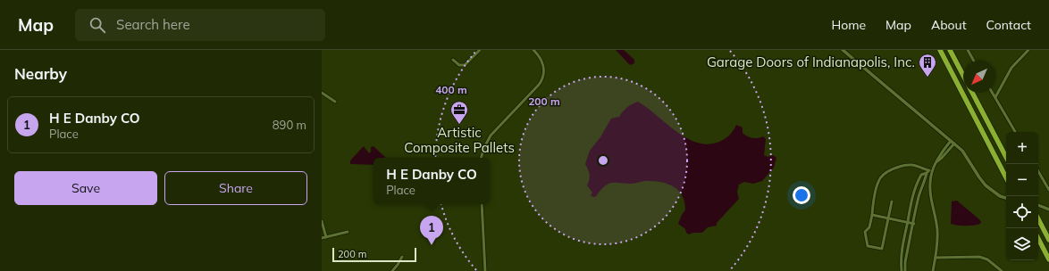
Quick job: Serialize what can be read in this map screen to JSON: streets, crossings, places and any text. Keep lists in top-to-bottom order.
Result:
{
  "places": {
    "building": ["Garage Doors of Indianapolis, Inc."],
    "office": ["Artistic Composite Pallets"]
  },
  "scale_bar": "200 m",
  "north": "bottom left",
  "page": {
    "header": "Map",
    "search": "Search here",
    "nav": [
      "Home",
      "Map",
      "About",
      "Contact"
    ],
    "heading": "Nearby",
    "list": [
      {
        "mark": "1",
        "name": "H E Danby CO",
        "note": "Place",
        "value": "890 m"
      }
    ],
    "map_buttons": ["+", "−"],
    "popup": ["H E Danby CO", "Place"],
    "buttons": ["Save", "Share"],
    "pins": "1",
    "scale": "200 m"
  },
  "rings": ["400 m", "200 m"]
}
